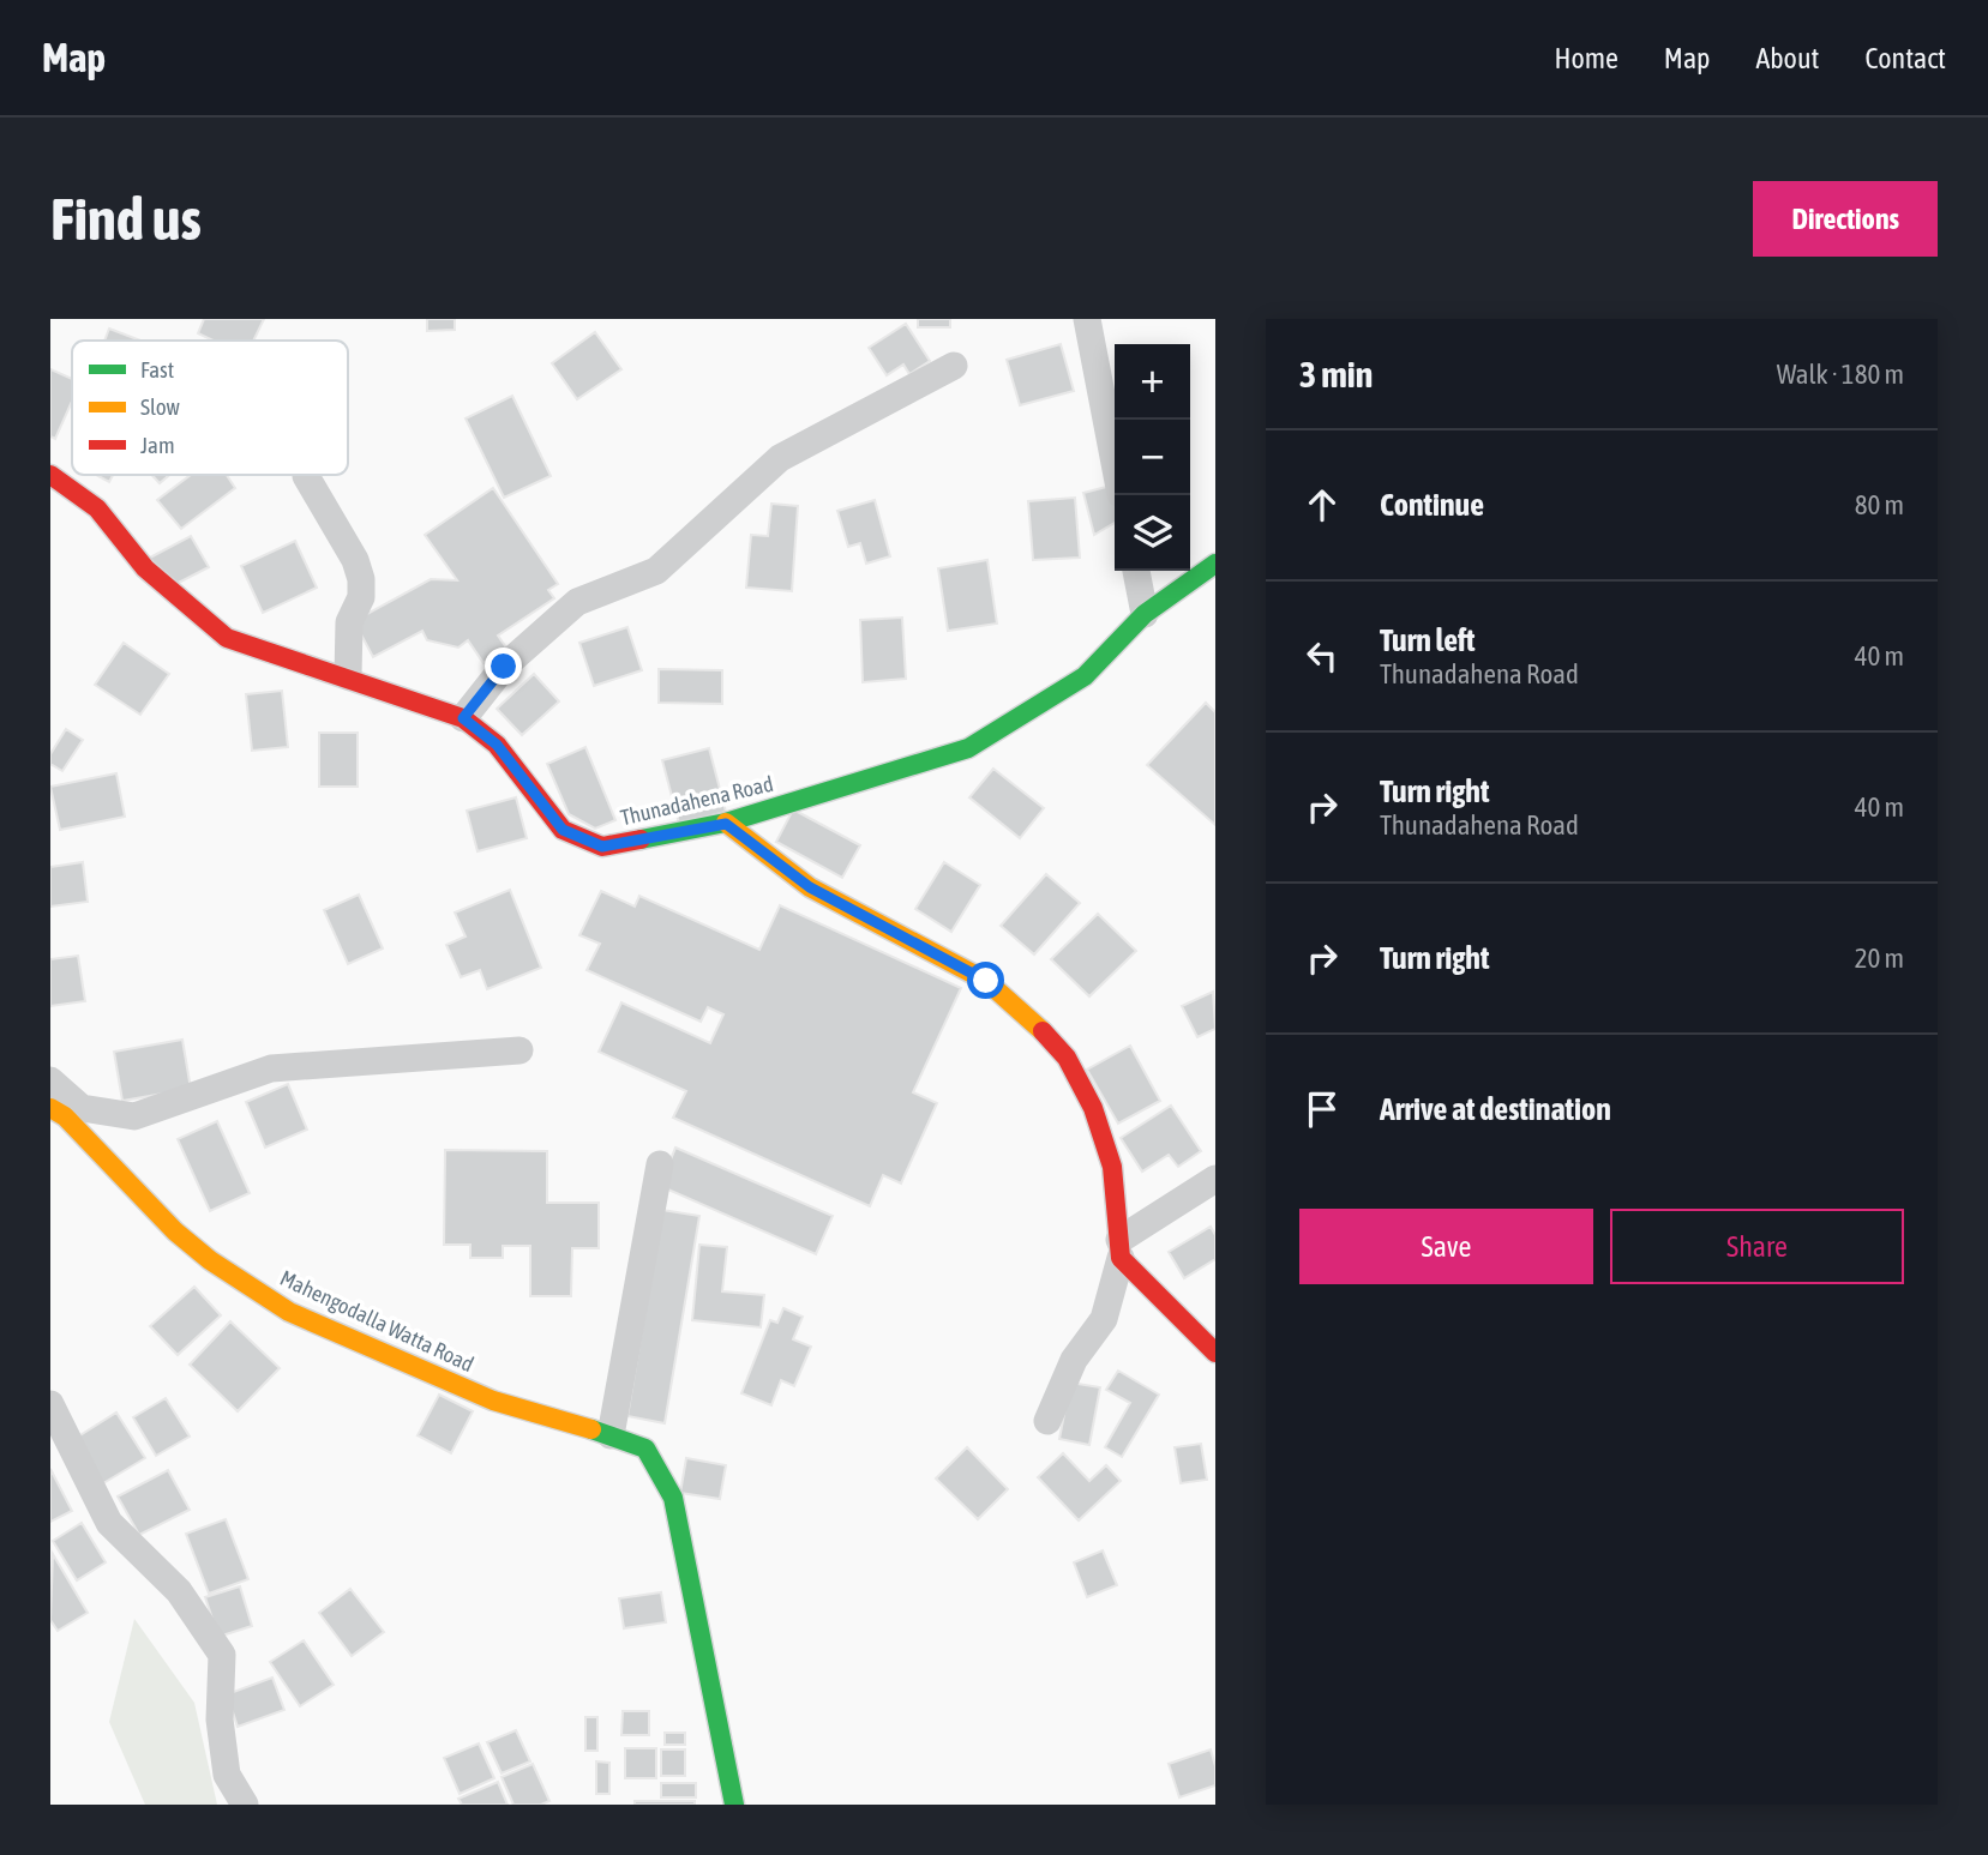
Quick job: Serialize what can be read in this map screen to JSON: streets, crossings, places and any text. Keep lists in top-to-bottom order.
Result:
{
  "streets": {
    "street": ["Thunadahena Road", "Mahengodalla Watta Road"]
  },
  "legend": ["Fast", "Slow", "Jam"],
  "page": {
    "header": "Map",
    "nav": [
      "Home",
      "Map",
      "About",
      "Contact"
    ],
    "buttons": [
      "Directions",
      ["Save", "Share"]
    ],
    "title": "Find us",
    "heading": ["3 min", "Walk · 180 m"],
    "map_buttons": ["+", "−"],
    "list": [
      ["Continue", "80 m"],
      ["Turn left", "Thunadahena Road", "40 m"],
      ["Turn right", "Thunadahena Road", "40 m"],
      ["Turn right", "20 m"],
      "Arrive at destination"
    ]
  }
}
